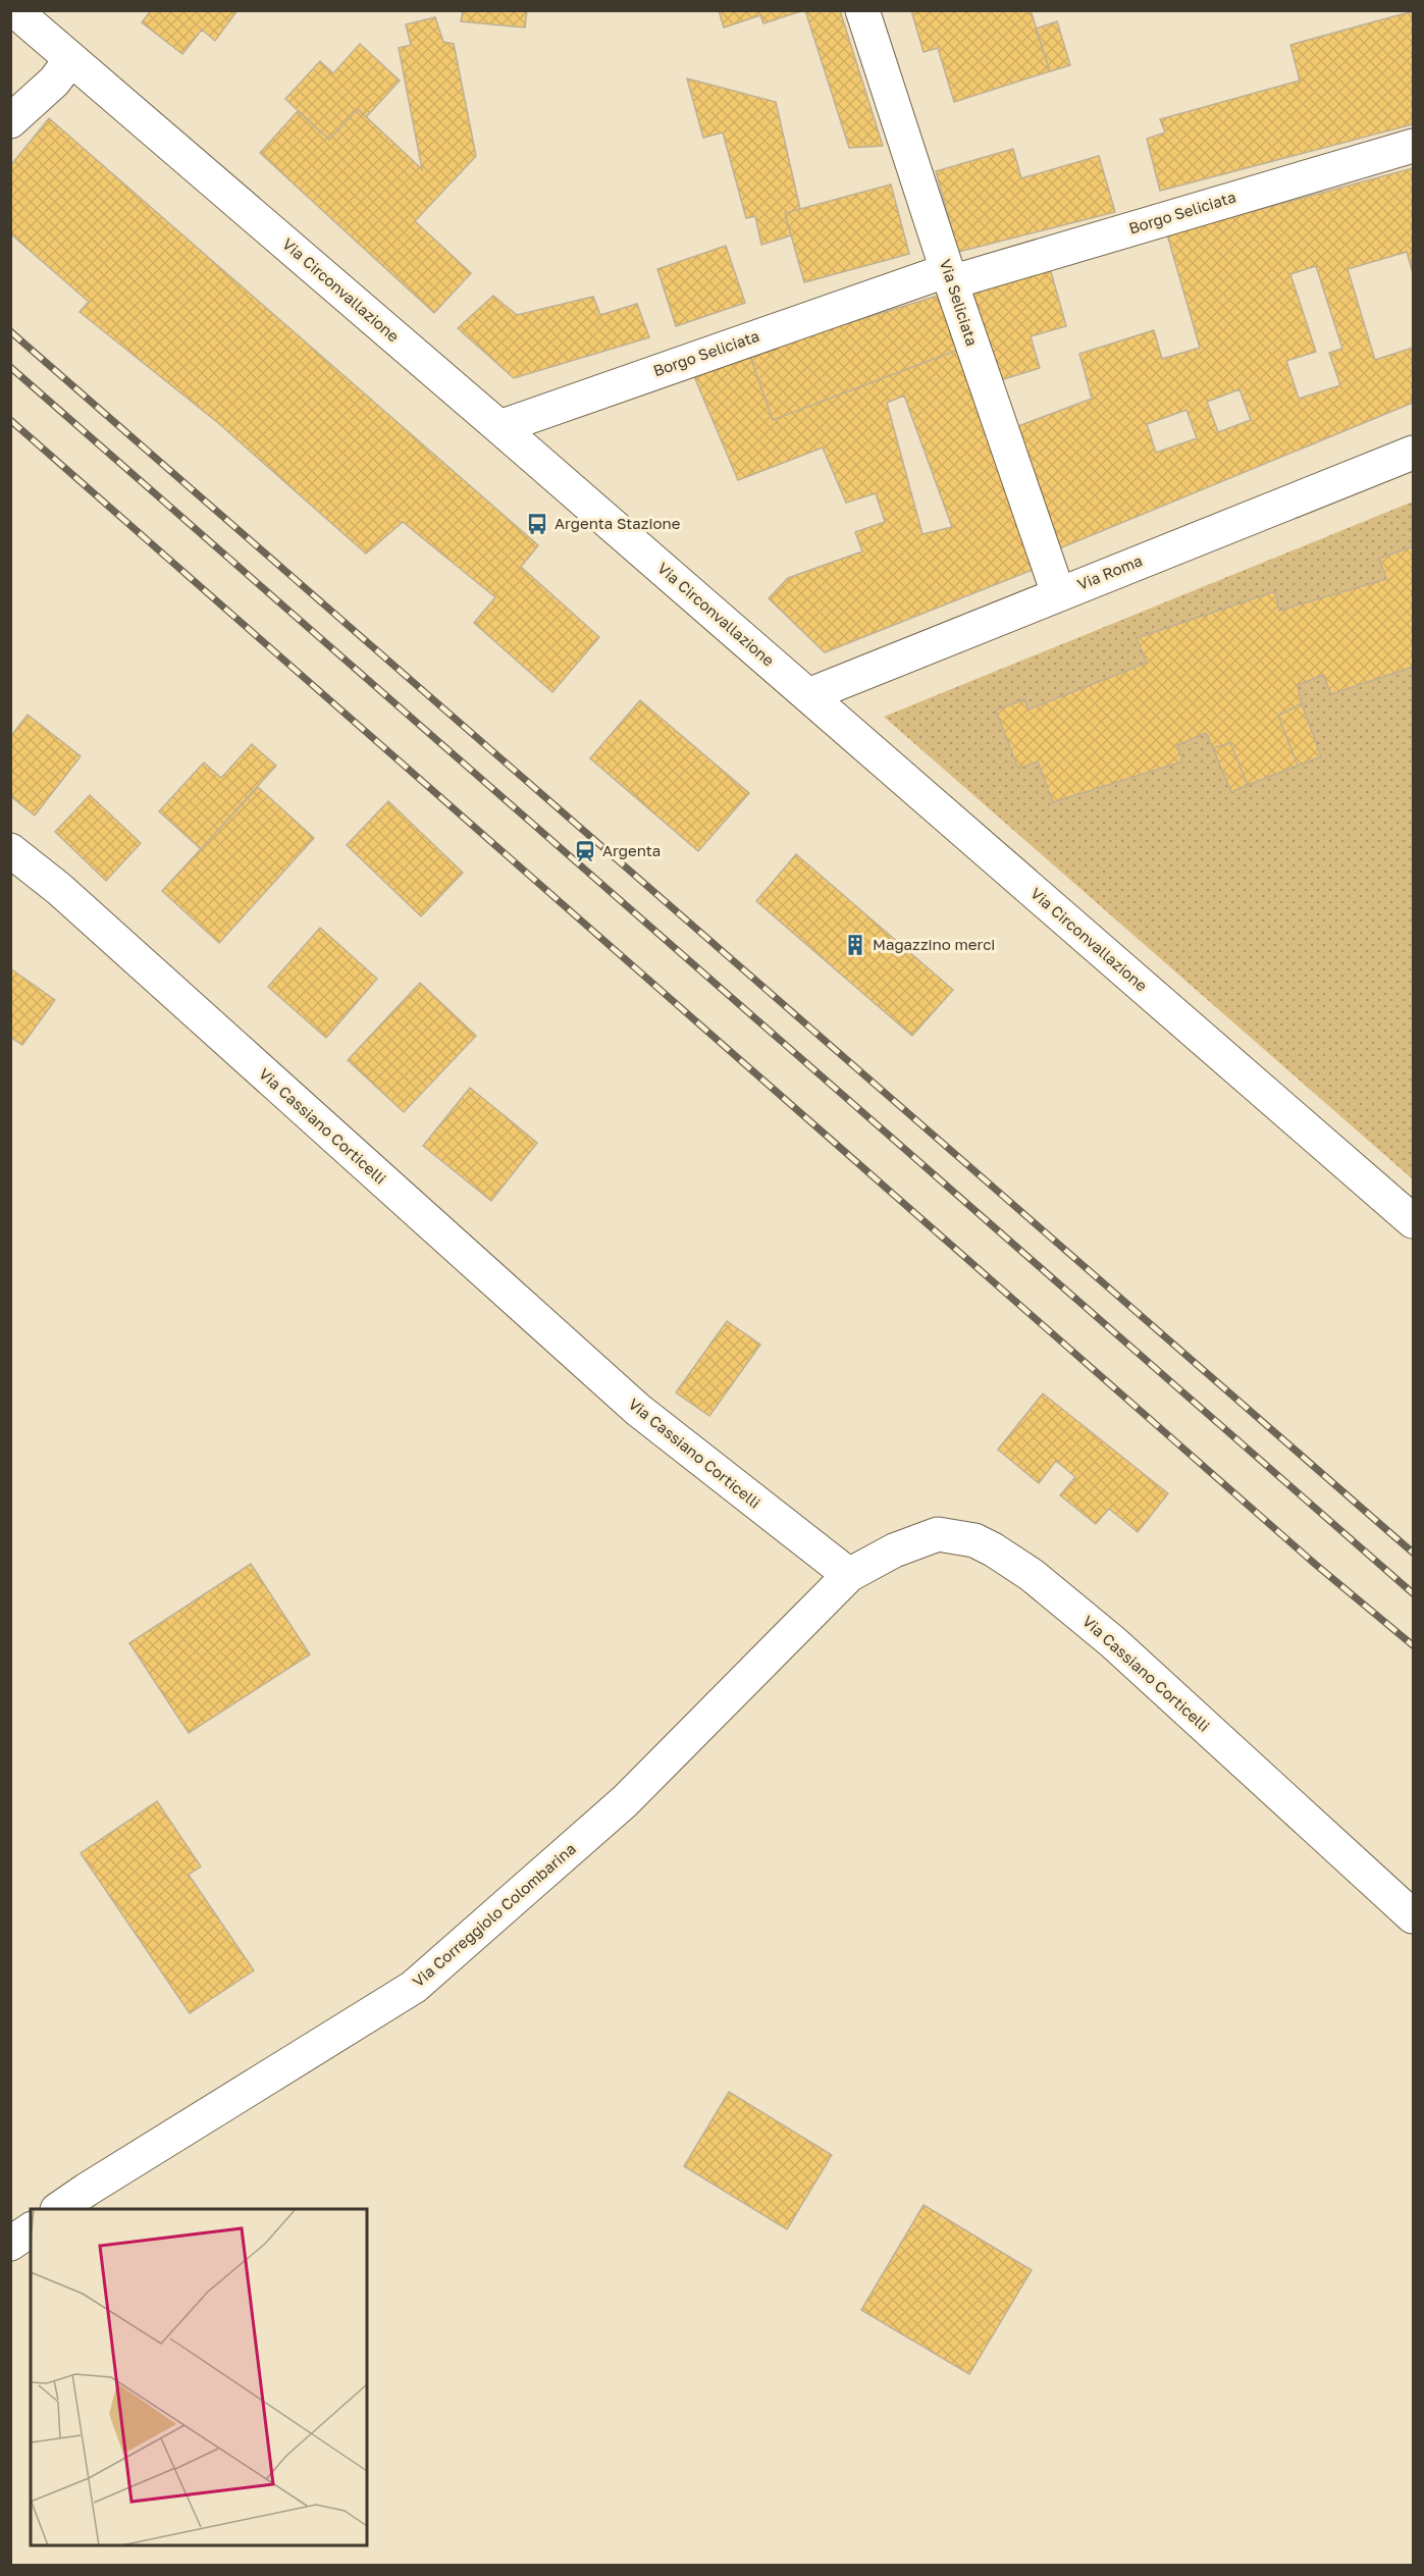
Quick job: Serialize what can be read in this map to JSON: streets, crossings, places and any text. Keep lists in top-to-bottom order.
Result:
{
  "streets": {
    "street": [
      "Borgo Seliciata",
      "Via Circonvallazione",
      "Via Seliciata",
      "Via Roma",
      "Via Cassiano Corticelli",
      "Via Correggiolo Colombarina"
    ]
  },
  "crossings": [
    ["Borgo Seliciata", "Via Circonvallazione"],
    ["Borgo Seliciata", "Via Seliciata"],
    ["Via Circonvallazione", "Via Roma"],
    ["Via Seliciata", "Via Roma"],
    ["Via Cassiano Corticelli", "Via Correggiolo Colombarina"]
  ],
  "places": {
    "bus stop": ["Argenta Stazione"],
    "station": ["Argenta"],
    "building": ["Magazzino merci"]
  }
}
